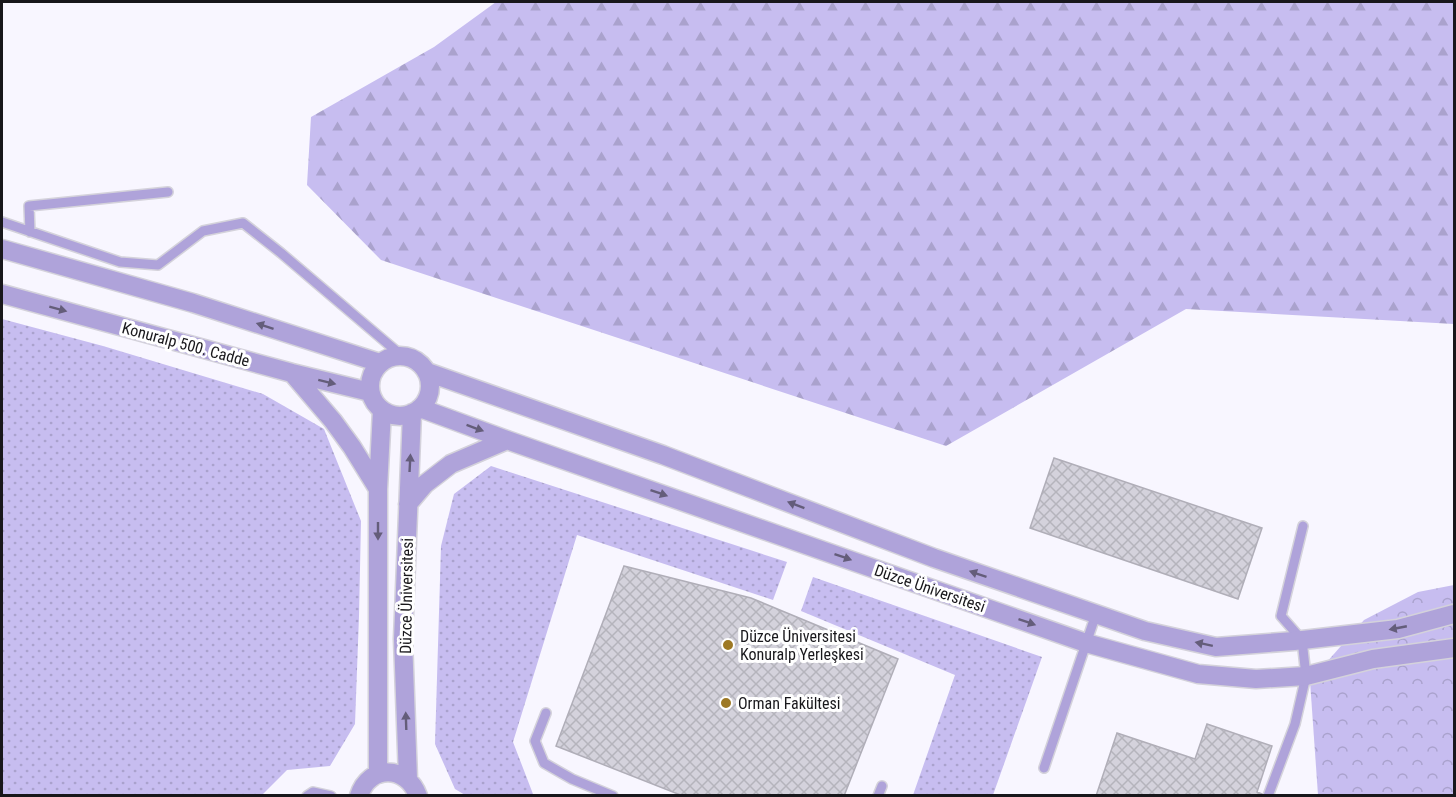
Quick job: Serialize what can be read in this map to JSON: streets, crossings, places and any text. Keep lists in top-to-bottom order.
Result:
{
  "streets": {
    "street": ["Konuralp 500. Cadde", "Düzce Üniversitesi"]
  },
  "crossings": [
    ["Konuralp 500. Cadde", "Düzce Üniversitesi"]
  ],
  "places": ["Düzce Üniversitesi Konuralp Yerleşkesi", "Orman Fakültesi"]
}
